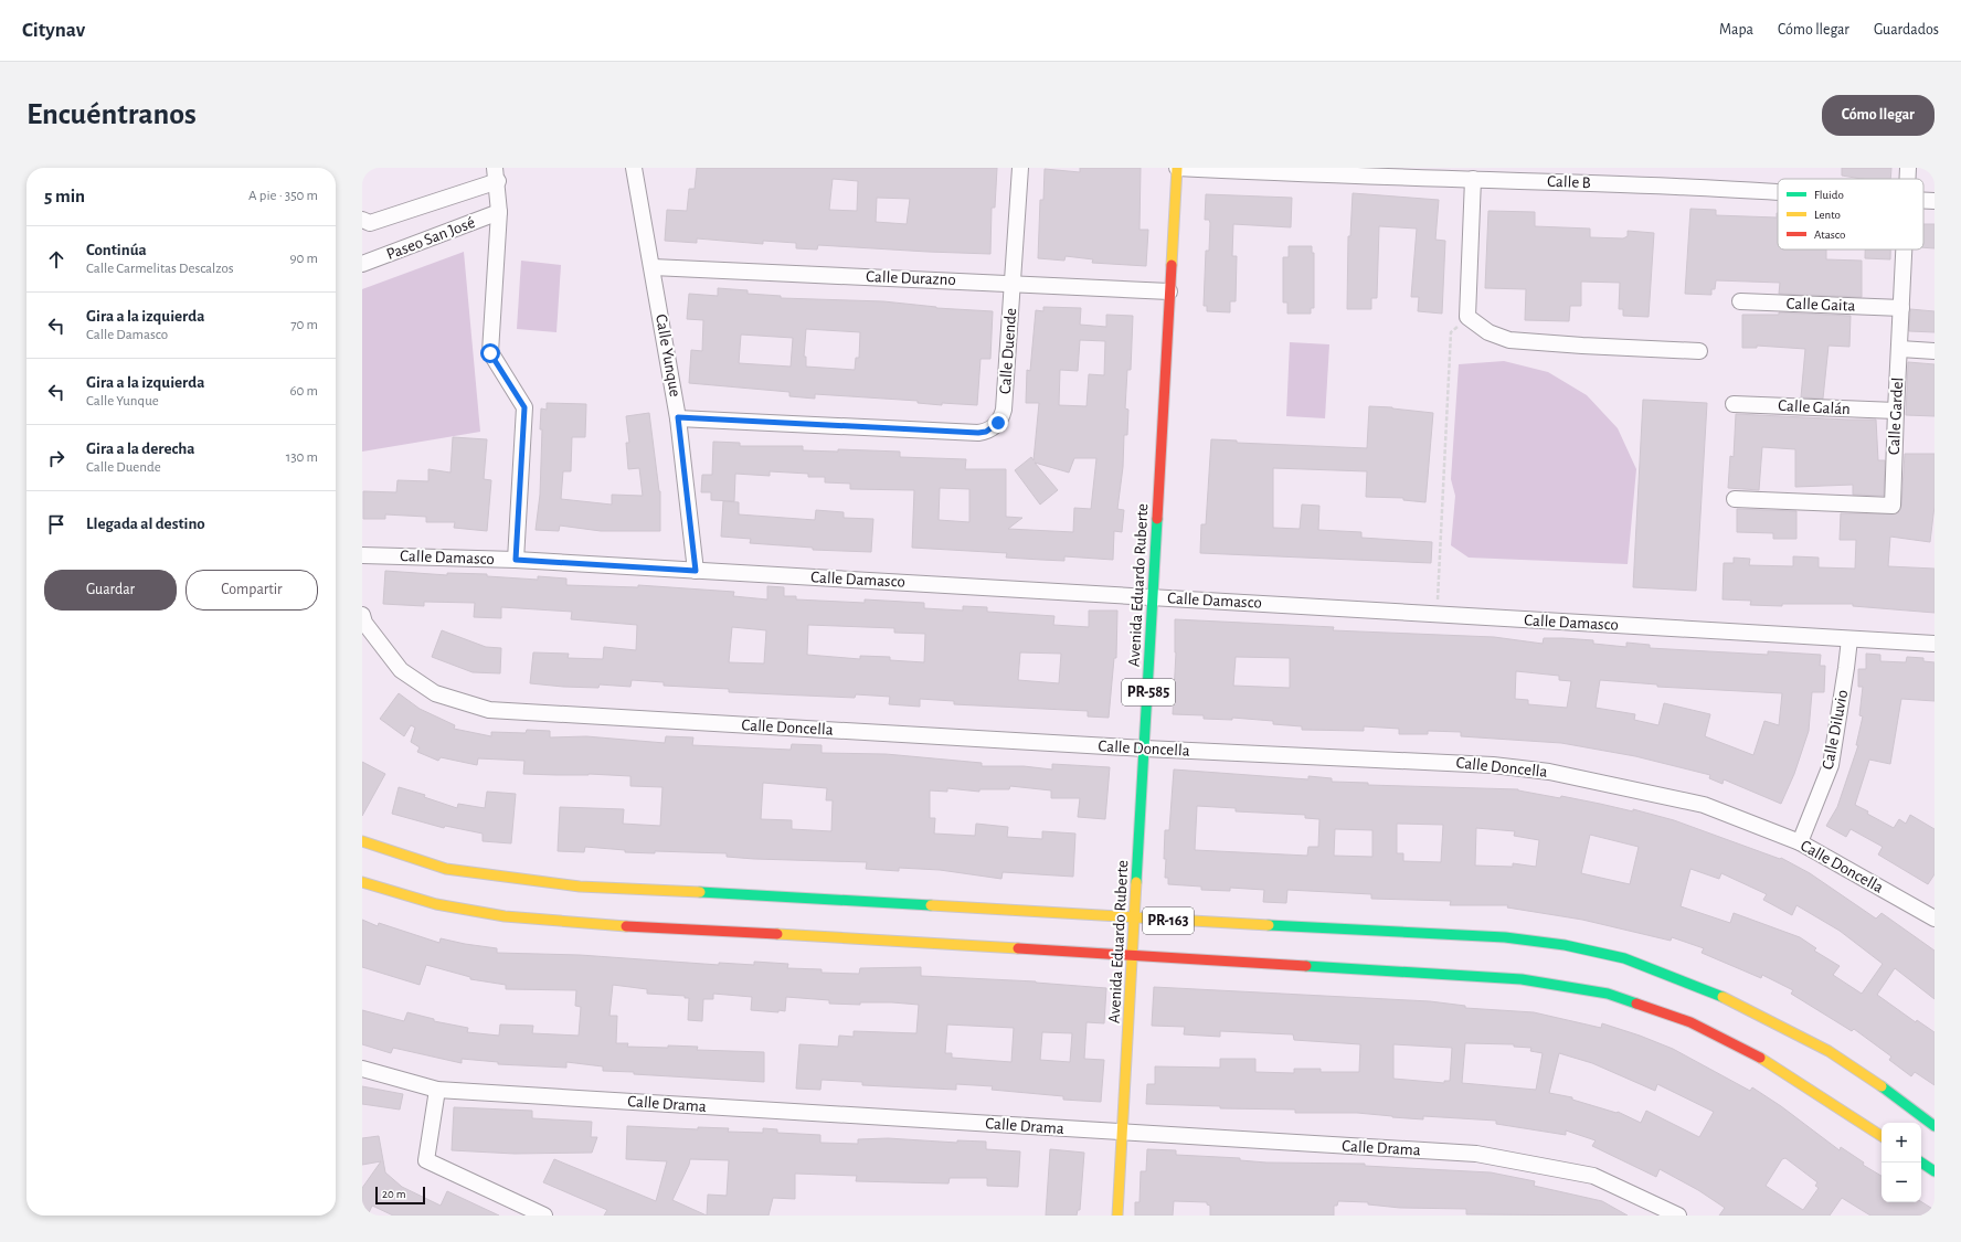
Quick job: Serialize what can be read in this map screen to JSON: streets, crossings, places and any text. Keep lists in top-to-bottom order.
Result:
{
  "streets": {
    "main road": ["Avenida Eduardo Ruberte", "PR-585", "PR-163"],
    "street": [
      "Calle B",
      "Paseo San José",
      "Calle Durazno",
      "Calle Gaita",
      "Calle Duende",
      "Calle Yunque",
      "Calle Galán",
      "Calle Gardel",
      "Calle Damasco",
      "Calle Doncella",
      "Calle Diluvio",
      "Calle Drama"
    ]
  },
  "crossings": [
    ["Calle B", "Avenida Eduardo Ruberte"],
    ["Calle Durazno", "Calle Duende"],
    ["Calle Durazno", "Calle Yunque"],
    ["Calle Durazno", "Avenida Eduardo Ruberte"],
    ["Calle Gaita", "Calle Gardel"],
    ["Calle Duende", "Calle Yunque"],
    ["Calle Yunque", "Calle Damasco"],
    ["Calle Galán", "Calle Gardel"],
    ["Calle Damasco", "Avenida Eduardo Ruberte"],
    ["Calle Damasco", "Calle Diluvio"],
    ["Avenida Eduardo Ruberte", "Calle Doncella"],
    ["Avenida Eduardo Ruberte", "PR-163"],
    ["Avenida Eduardo Ruberte", "Calle Drama"],
    ["Calle Doncella", "Calle Diluvio"]
  ],
  "legend": ["Fluido", "Lento", "Atasco"],
  "scale_bar": "20 m",
  "page": {
    "header": "Citynav",
    "nav": ["Mapa", "Cómo llegar", "Guardados"],
    "buttons": [
      "Cómo llegar",
      ["Guardar", "Compartir"]
    ],
    "title": "Encuéntranos",
    "heading": ["5 min", "A pie · 350 m"],
    "list": [
      ["Continúa", "Calle Carmelitas Descalzos", "90 m"],
      ["Gira a la izquierda", "Calle Damasco", "70 m"],
      ["Gira a la izquierda", "Calle Yunque", "60 m"],
      ["Gira a la derecha", "Calle Duende", "130 m"],
      "Llegada al destino"
    ],
    "map_buttons": ["+", "−"],
    "scale": "20 m"
  }
}
